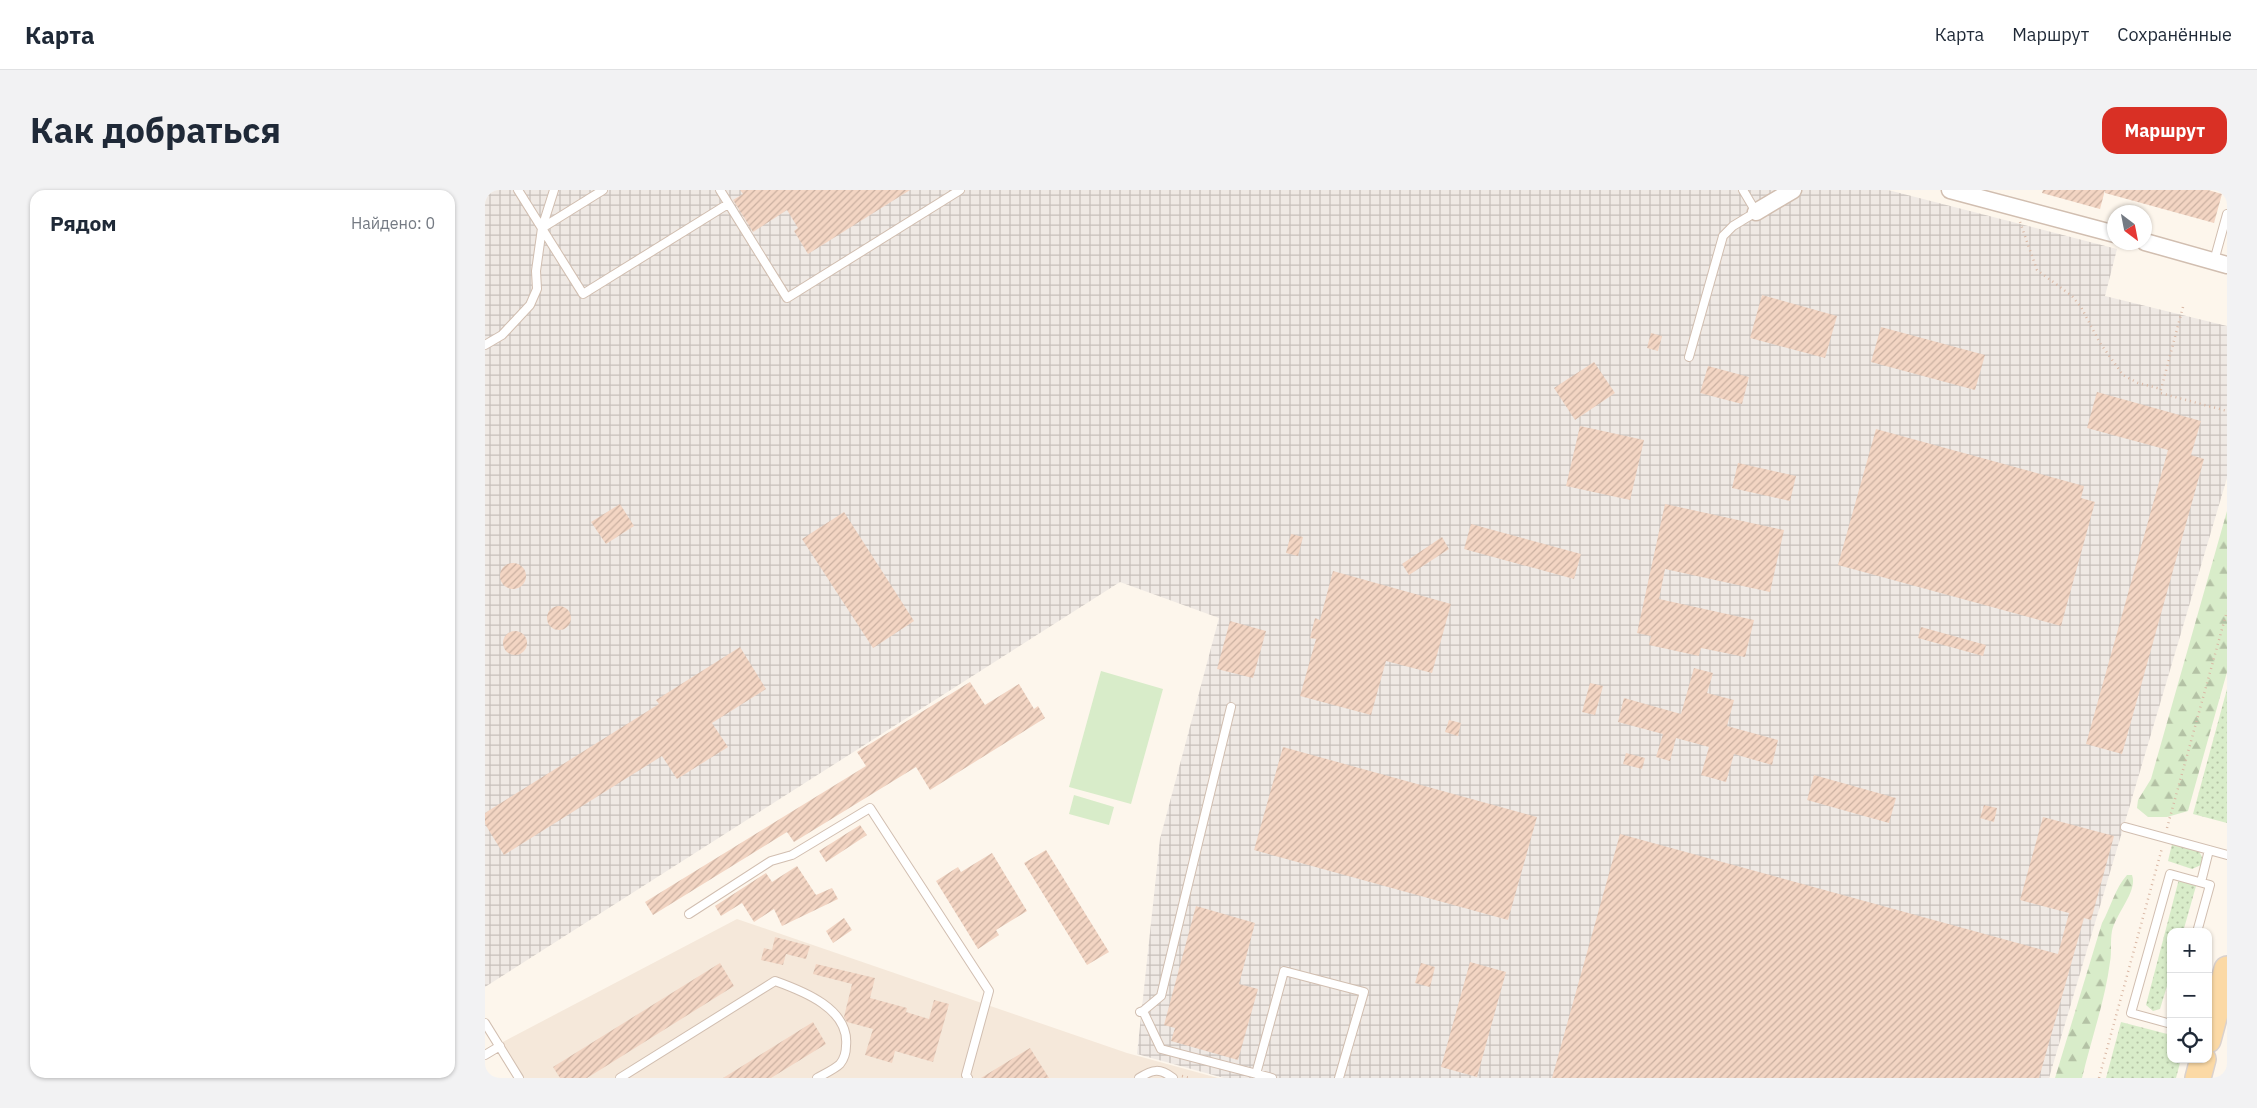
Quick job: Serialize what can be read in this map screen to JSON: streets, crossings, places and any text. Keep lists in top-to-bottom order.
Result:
{
  "north": "bottom right",
  "page": {
    "header": "Карта",
    "nav": ["Карта", "Маршрут", "Сохранённые"],
    "title": "Как добраться",
    "buttons": "Маршрут",
    "heading": ["Рядом", "Найдено: 0"],
    "map_buttons": ["+", "−"]
  }
}
